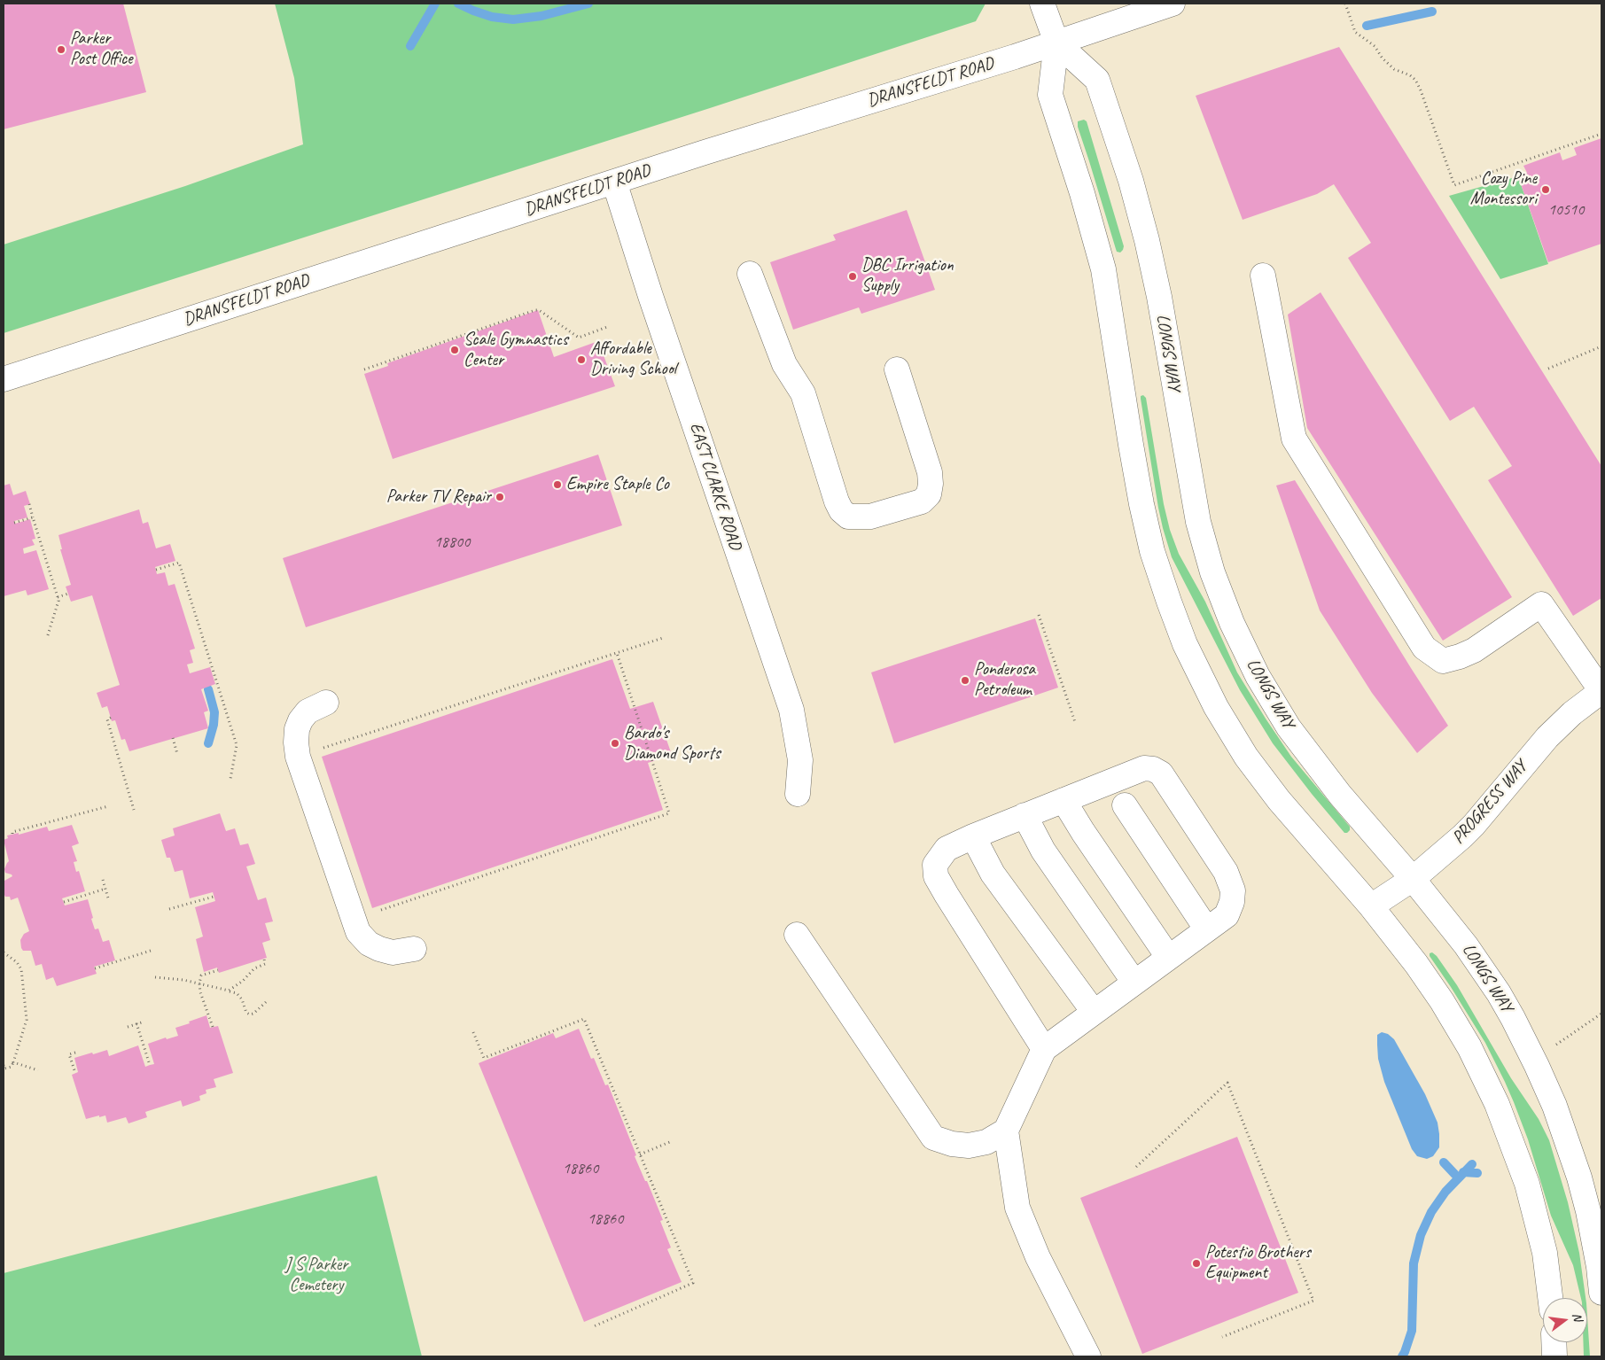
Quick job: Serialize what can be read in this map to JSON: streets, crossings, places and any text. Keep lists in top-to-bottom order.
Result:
{
  "streets": {
    "street": [
      "DRANSFELDT ROAD",
      "LONGS WAY",
      "EAST CLARKE ROAD",
      "PROGRESS WAY"
    ]
  },
  "crossings": [
    ["DRANSFELDT ROAD", "LONGS WAY"],
    ["DRANSFELDT ROAD", "EAST CLARKE ROAD"],
    ["LONGS WAY", "PROGRESS WAY"]
  ],
  "parks": ["J S Parker Cemetery"],
  "places": [
    "Parker Post Office",
    "Cozy Pine Montessori",
    "DBC Irrigation Supply",
    "Scale Gymnastics Center",
    "Affordable Driving School",
    "Empire Staple Co",
    "Parker TV Repair",
    "Ponderosa Petroleum",
    "Bardo's Diamond Sports",
    "Potestio Brothers Equipment"
  ],
  "house_numbers": [
    "10510",
    "18800",
    "18860",
    "18860"
  ],
  "north": "right"
}
